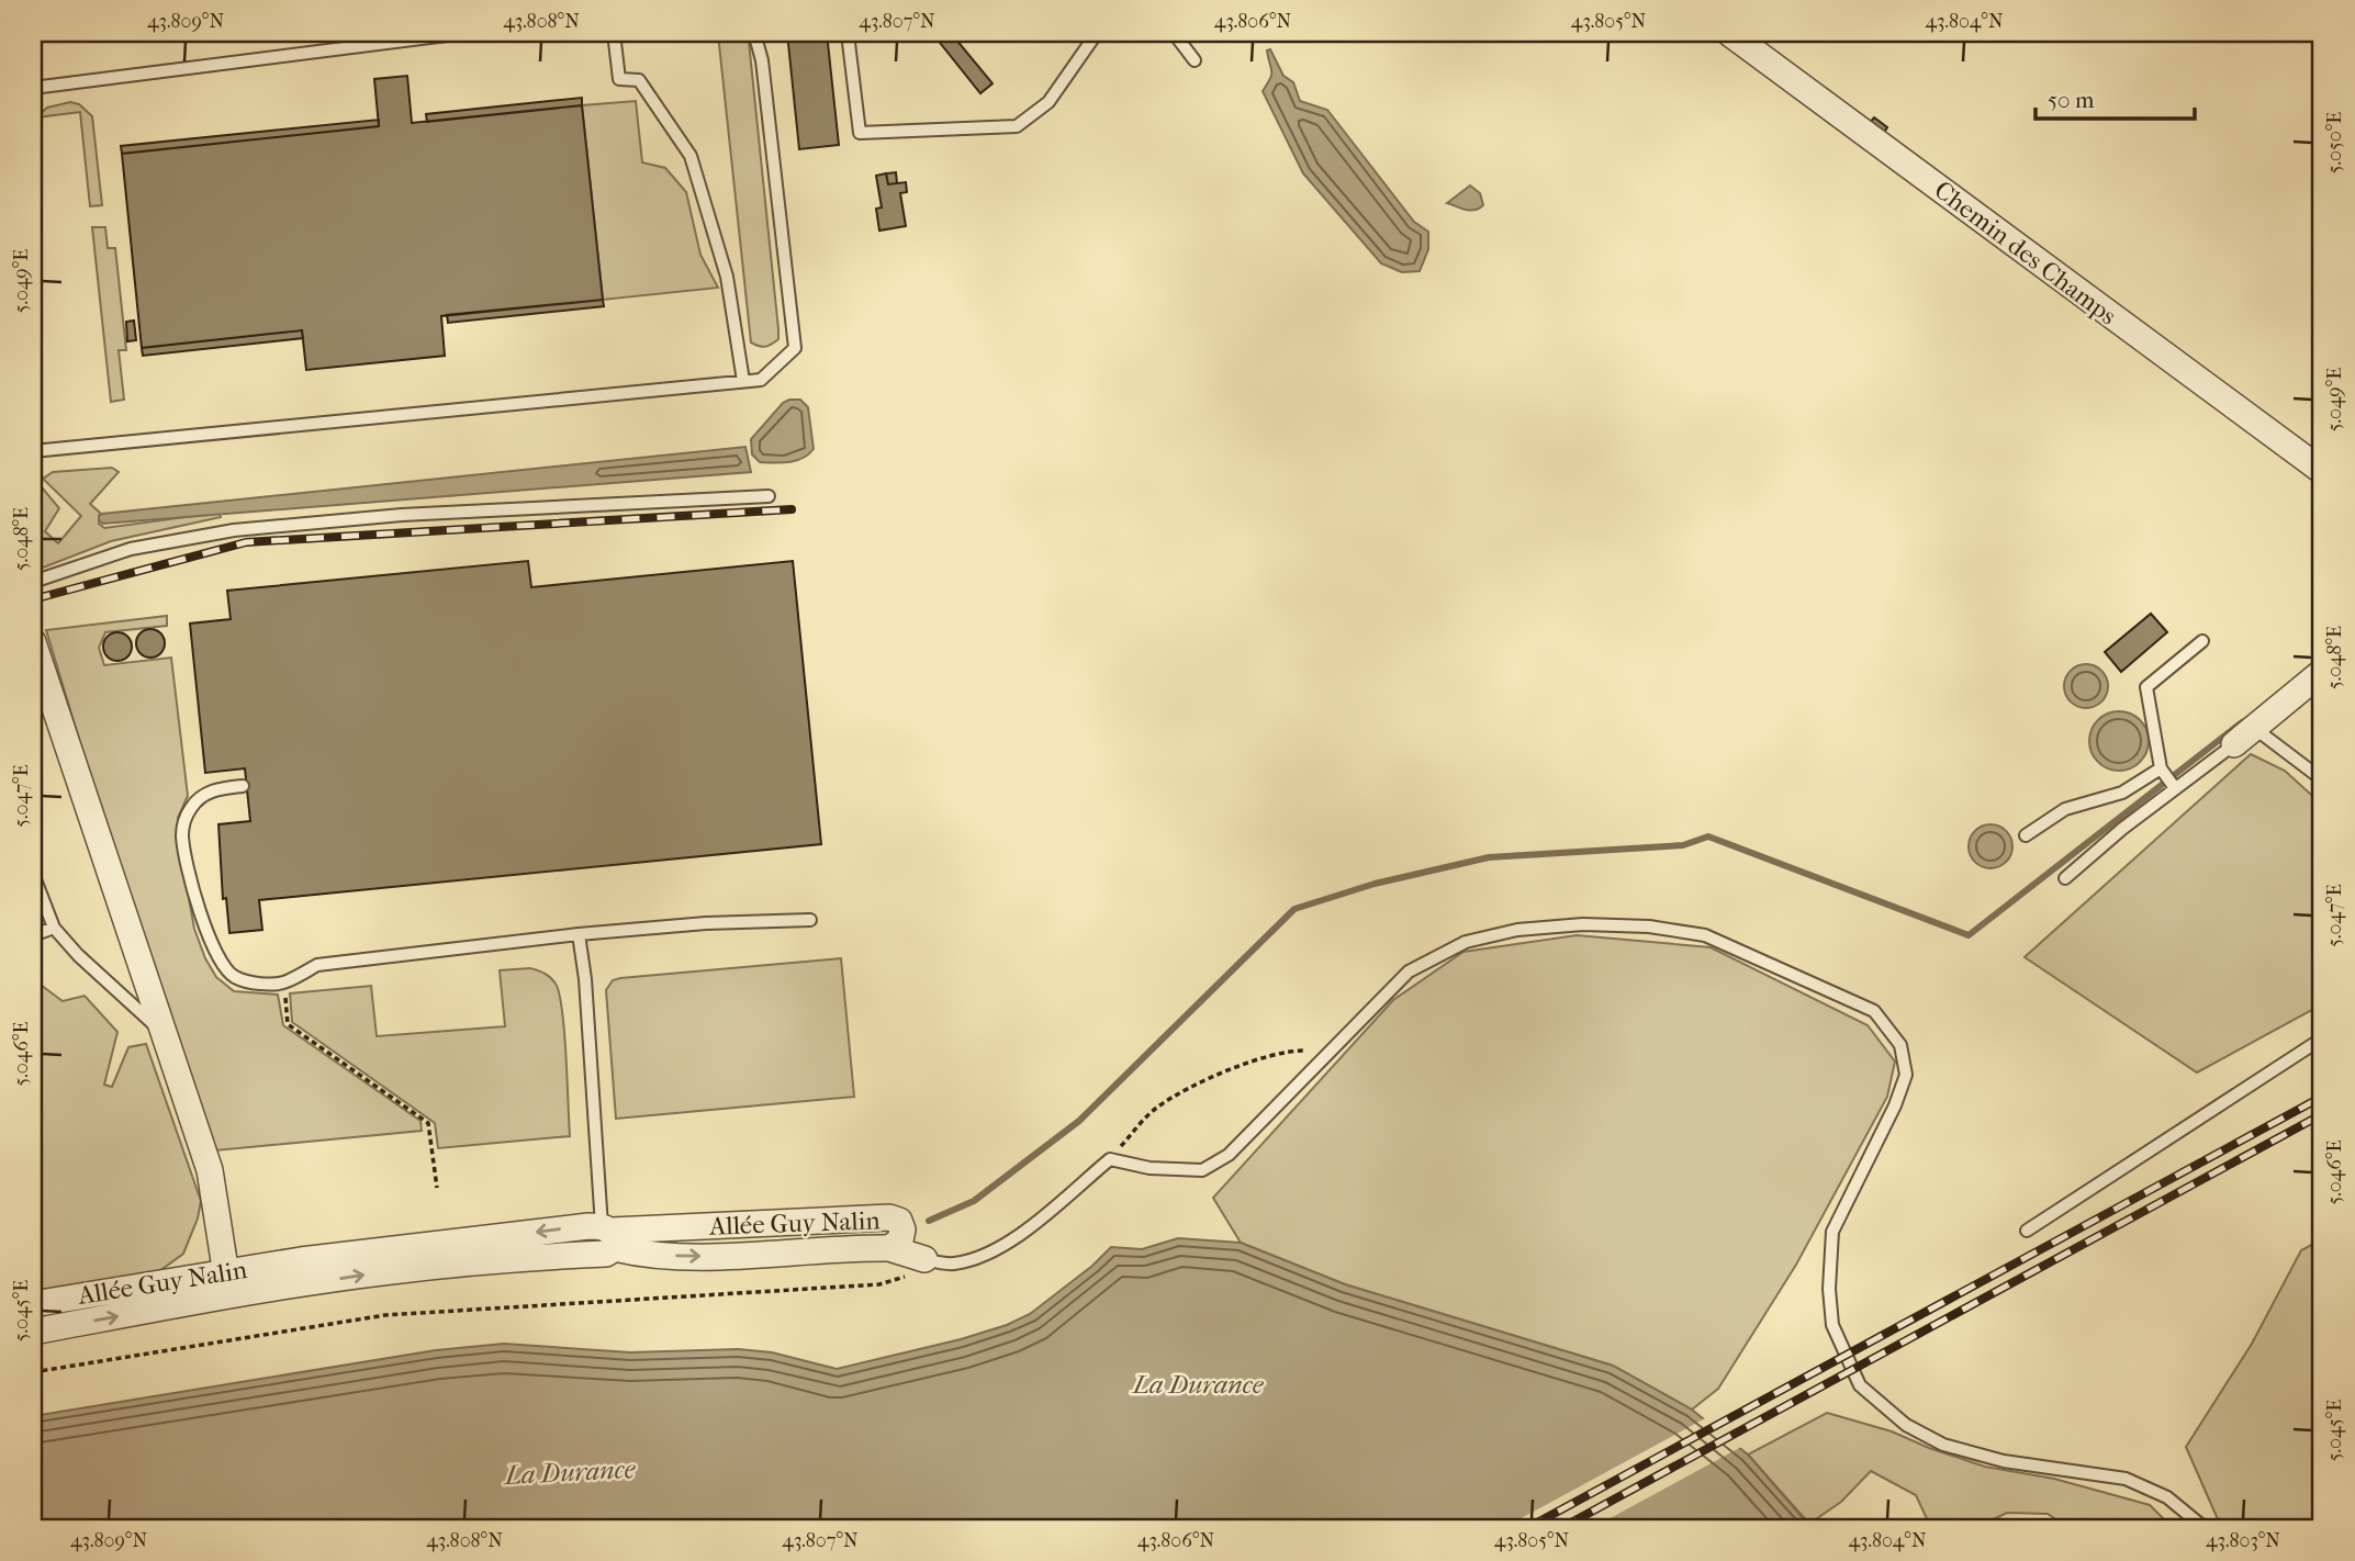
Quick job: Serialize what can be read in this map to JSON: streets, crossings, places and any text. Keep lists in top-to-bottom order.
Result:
{
  "streets": {
    "street": ["Chemin des Champs", "Allée Guy Nalin"]
  },
  "water": ["La Durance"],
  "scale_bar": "50 m",
  "coordinates": [
    "43.809°N",
    "43.808°N",
    "43.807°N",
    "43.806°N",
    "43.805°N",
    "43.804°N",
    "5.050°E",
    "5.049°E",
    "5.048°E",
    "5.047°E",
    "5.046°E",
    "5.045°E",
    "43.803°N"
  ]
}
